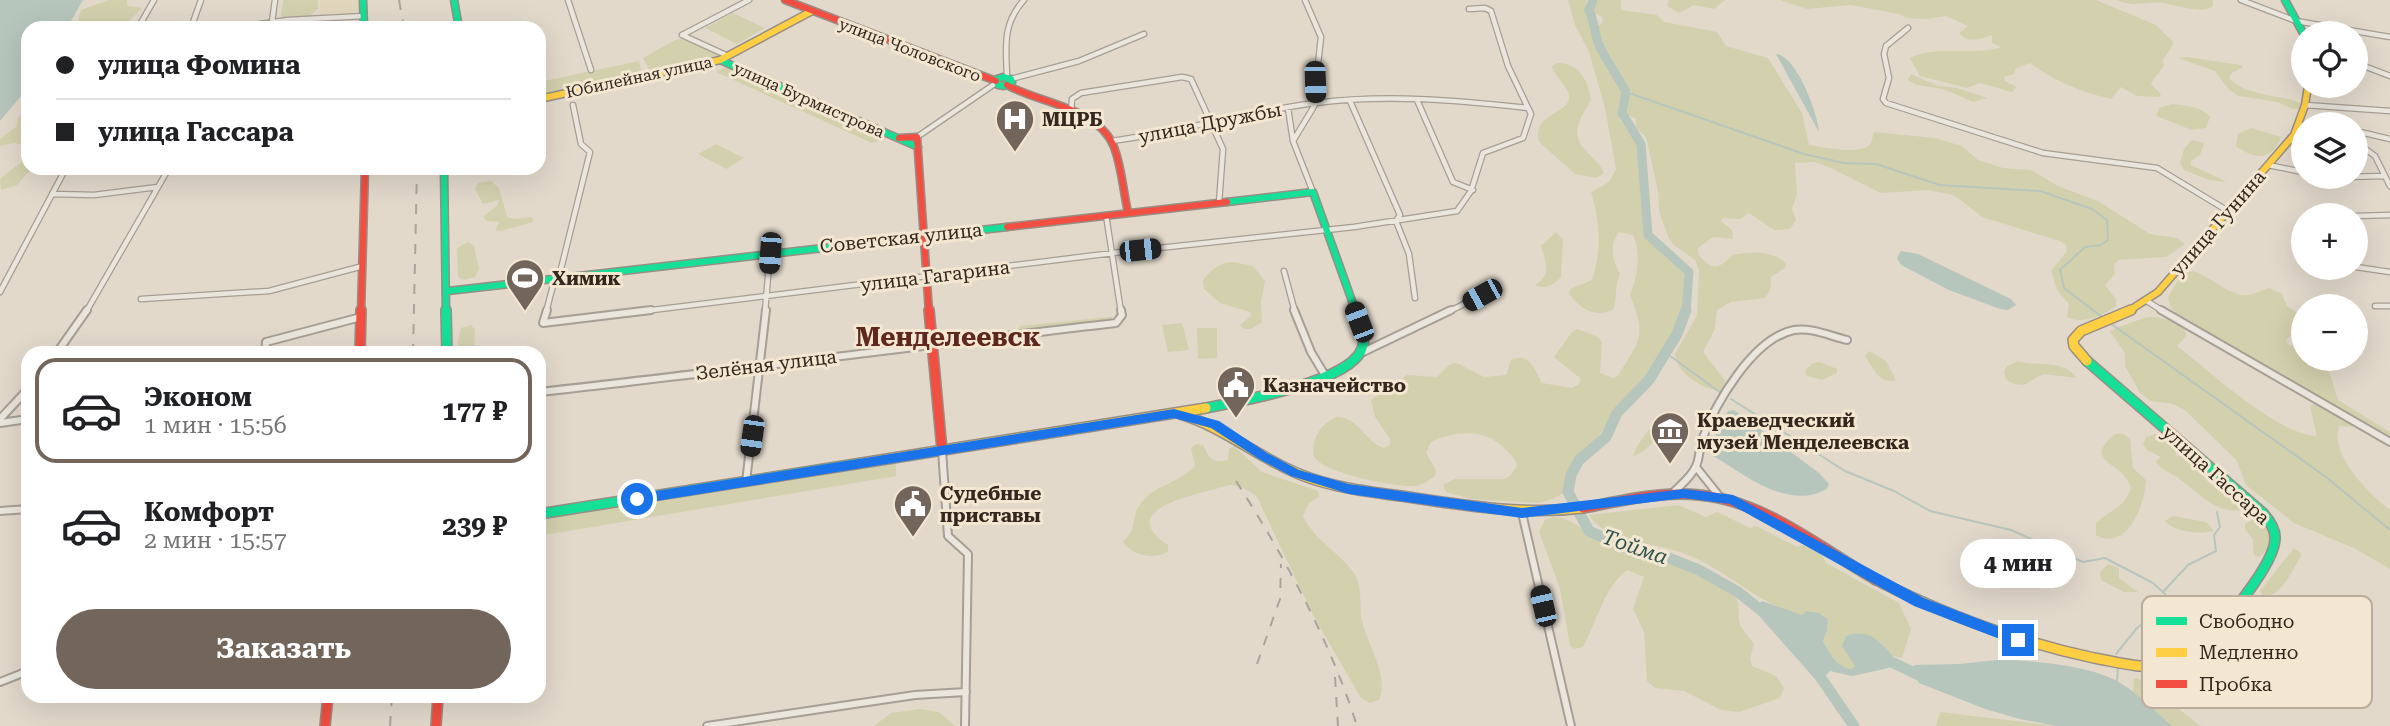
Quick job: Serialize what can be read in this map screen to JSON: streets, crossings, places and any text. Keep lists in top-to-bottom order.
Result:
{
  "streets": {
    "main road": [
      "улица Чоловского",
      "Юбилейная улица",
      "улица Бурмистрова",
      "улица Гунина",
      "Советская улица",
      "улица Гассара"
    ],
    "street": ["улица Дружбы", "улица Гагарина", "Зелёная улица"]
  },
  "crossings": [
    ["улица Чоловского", "Юбилейная улица"],
    ["улица Чоловского", "улица Дружбы"],
    ["Юбилейная улица", "улица Бурмистрова"],
    ["улица Гунина", "улица Гассара"],
    ["Советская улица", "улица Гагарина"],
    ["улица Гагарина", "Зелёная улица"]
  ],
  "districts": ["Менделеевск"],
  "water": ["Тойма"],
  "places": {
    "hospital": ["МЦРБ"],
    "sports": ["Химик"],
    "public building": ["Казначейство", "Судебные приставы"],
    "museum": ["Краеведческий музей Менделеевска"]
  },
  "legend": ["Свободно", "Медленно", "Пробка"],
  "page": {
    "map_buttons": ["+", "−"],
    "banner": ["улица Фомина", "улица Гассара"],
    "list": [
      {
        "name": "Эконом",
        "note": "1 мин · 15:56",
        "value": "177 ₽"
      },
      {
        "name": "Комфорт",
        "note": "2 мин · 15:57",
        "value": "239 ₽"
      }
    ],
    "bubble": "4 мин",
    "buttons": "Заказать"
  }
}
